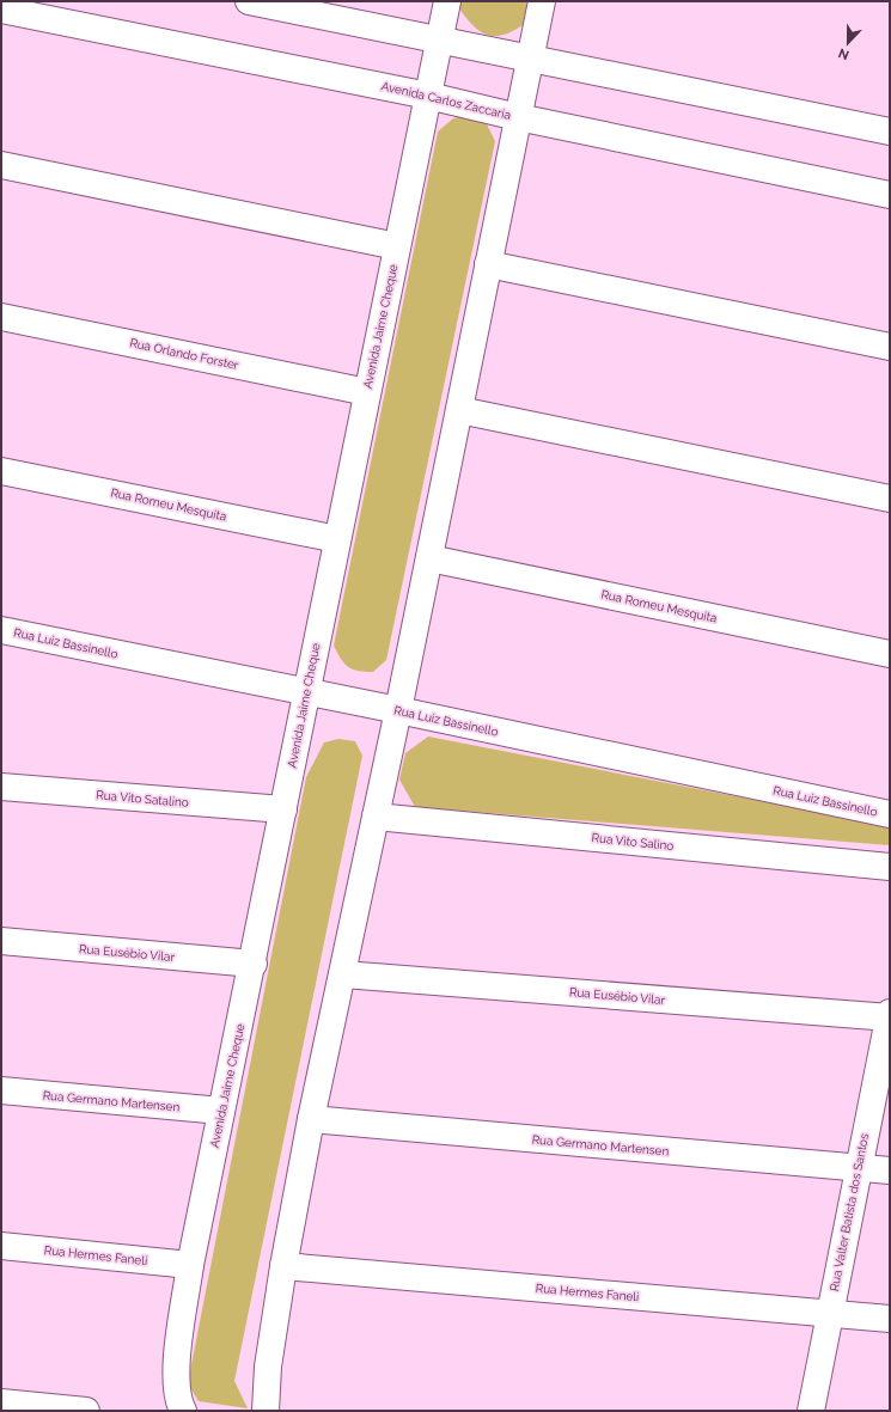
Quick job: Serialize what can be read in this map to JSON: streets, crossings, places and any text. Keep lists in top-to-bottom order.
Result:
{
  "streets": {
    "street": [
      "Avenida Carlos Zaccaria",
      "Avenida Jaime Cheque",
      "Rua Orlando Forster",
      "Rua Romeu Mesquita",
      "Rua Luiz Bassinello",
      "Rua Vito Satalino",
      "Rua Vito Salino",
      "Rua Eusébio Vilar",
      "Rua Germano Martensen",
      "Rua Valter Batista dos Santos",
      "Rua Hermes Faneli"
    ]
  },
  "crossings": [
    ["Avenida Carlos Zaccaria", "Avenida Jaime Cheque"],
    ["Avenida Jaime Cheque", "Rua Orlando Forster"],
    ["Avenida Jaime Cheque", "Rua Romeu Mesquita"],
    ["Avenida Jaime Cheque", "Rua Luiz Bassinello"],
    ["Avenida Jaime Cheque", "Rua Vito Satalino"],
    ["Avenida Jaime Cheque", "Rua Eusébio Vilar"],
    ["Avenida Jaime Cheque", "Rua Germano Martensen"],
    ["Avenida Jaime Cheque", "Rua Hermes Faneli"],
    ["Rua Eusébio Vilar", "Rua Valter Batista dos Santos"],
    ["Rua Germano Martensen", "Rua Valter Batista dos Santos"],
    ["Rua Valter Batista dos Santos", "Rua Hermes Faneli"]
  ],
  "north": "bottom"
}
